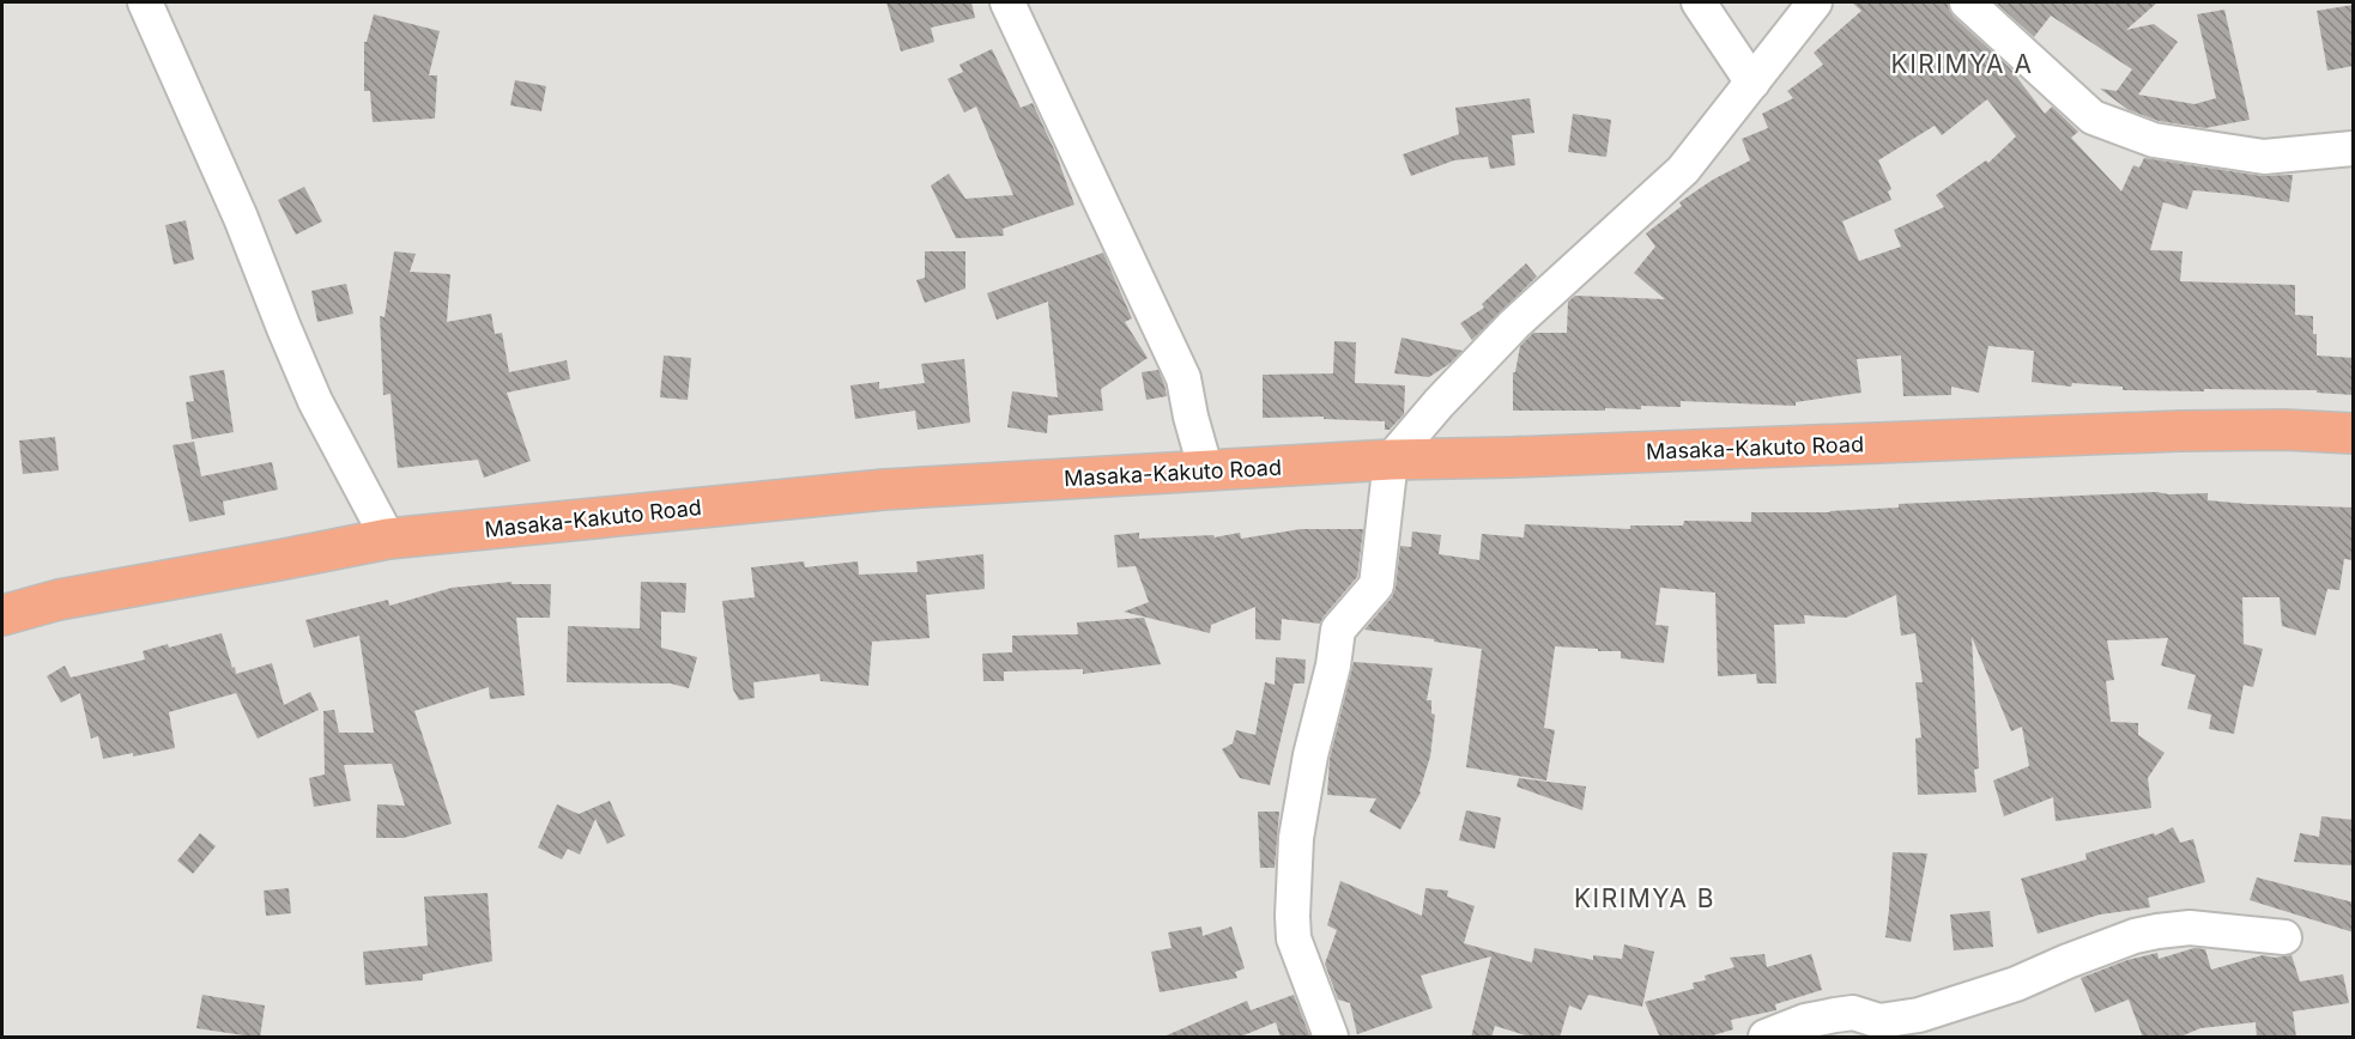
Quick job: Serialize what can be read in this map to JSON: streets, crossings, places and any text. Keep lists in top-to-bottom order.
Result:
{
  "streets": {
    "highway": ["Masaka-Kakuto Road"]
  },
  "districts": ["KIRIMYA A", "KIRIMYA B"]
}
